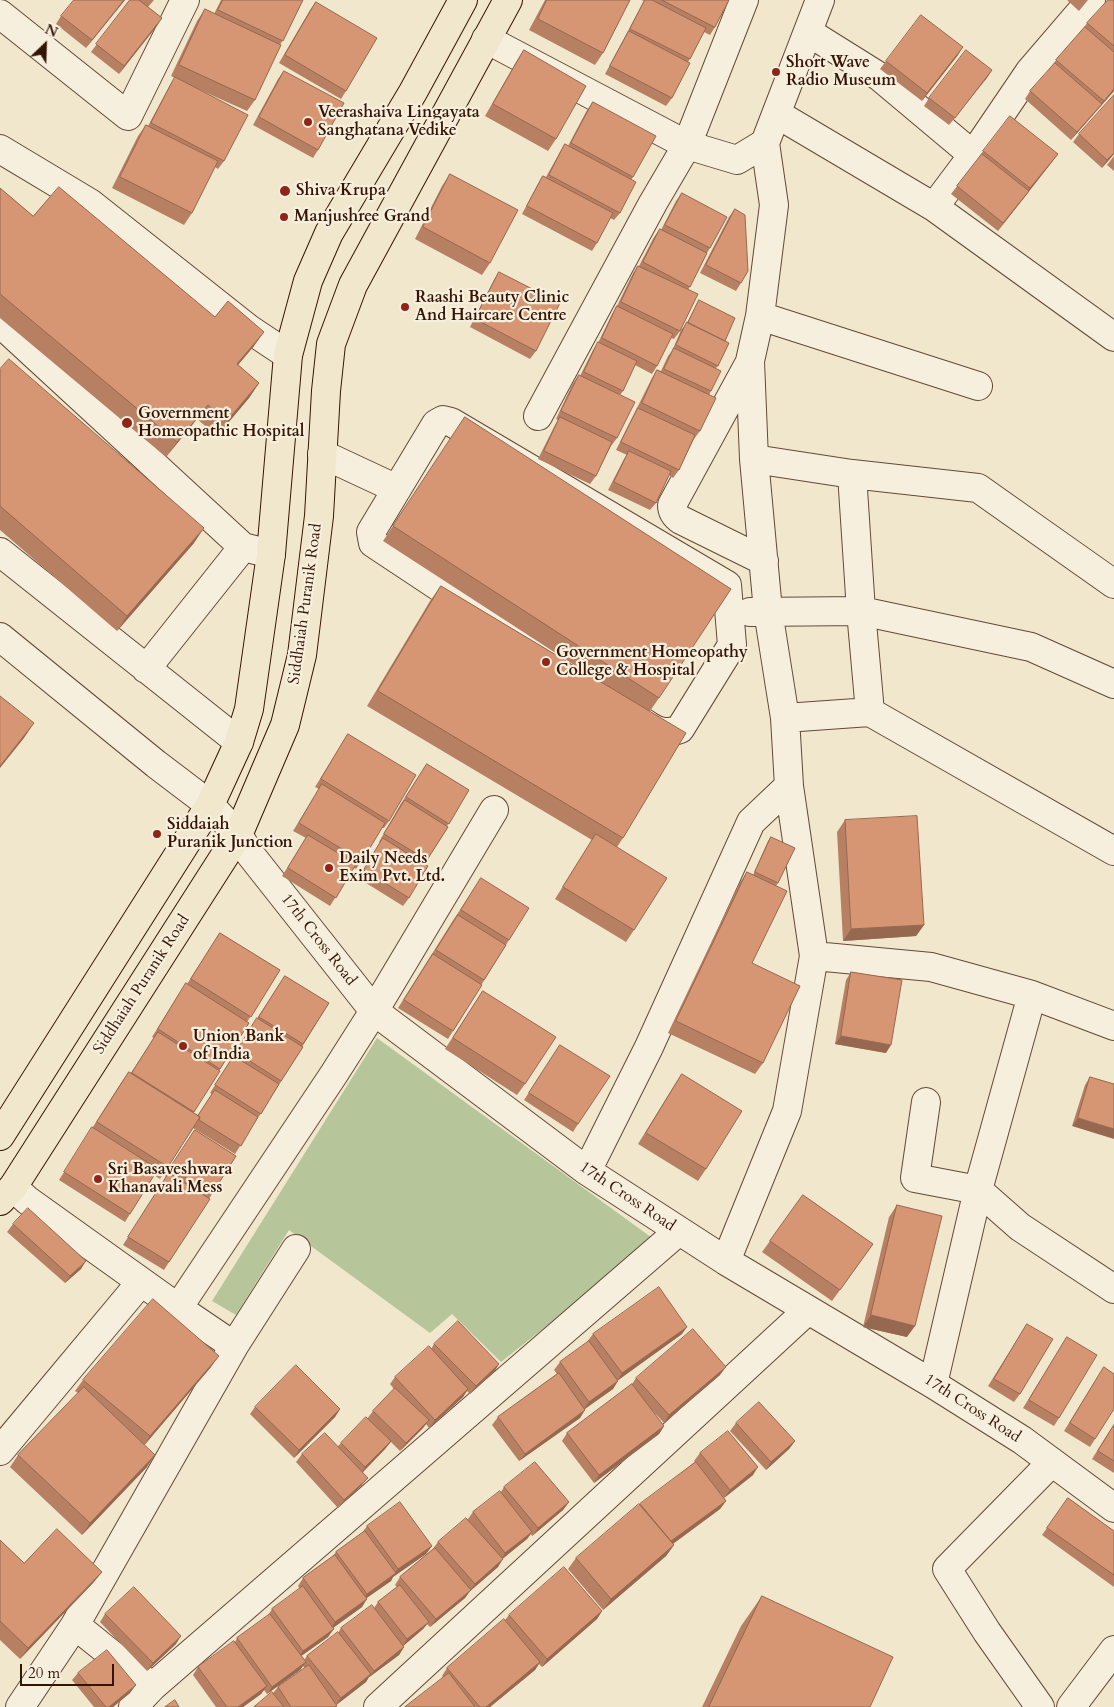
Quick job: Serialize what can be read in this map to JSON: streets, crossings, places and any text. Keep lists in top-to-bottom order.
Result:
{
  "streets": {
    "main road": ["Siddhaiah Puranik Road"],
    "street": ["17th Cross Road"]
  },
  "crossings": [
    ["Siddhaiah Puranik Road", "17th Cross Road"]
  ],
  "places": [
    "Short Wave Radio Museum",
    "Veerashaiva Lingayata Sanghatana Vedike",
    "Shiva Krupa",
    "Manjushree Grand",
    "Raashi Beauty Clinic And Haircare Centre",
    "Government Homeopathic Hospital",
    "Government Homeopathy College & Hospital",
    "Siddaiah Puranik Junction",
    "Daily Needs Exim Pvt. Ltd.",
    "Union Bank of India",
    "Sri Basaveshwara Khanavali Mess"
  ],
  "scale_bar": "20 m",
  "north": "top right"
}
